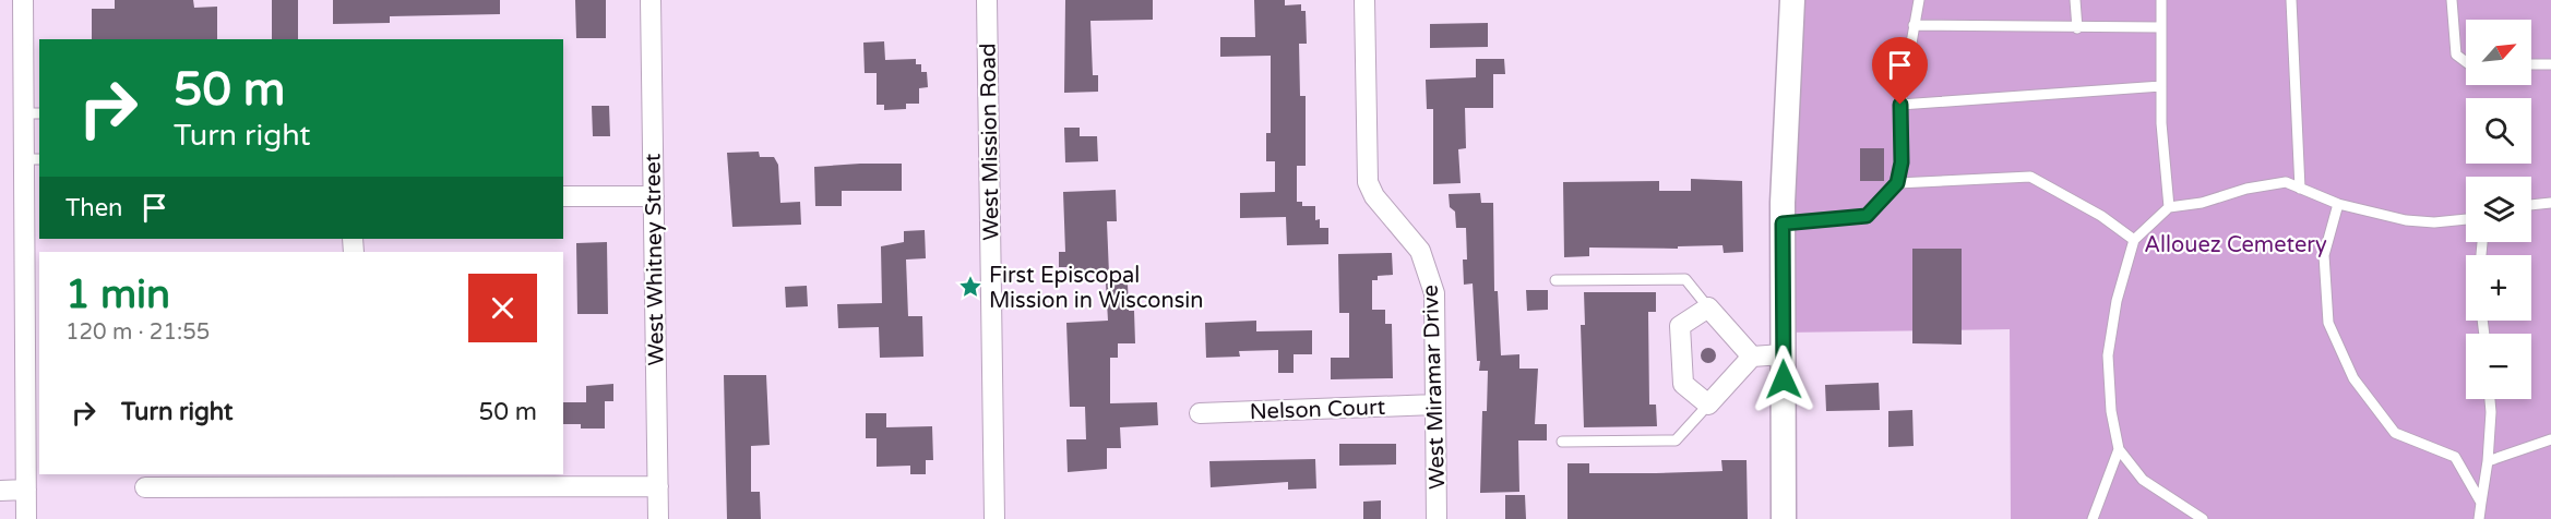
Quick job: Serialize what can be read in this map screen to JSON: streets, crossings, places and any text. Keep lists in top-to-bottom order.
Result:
{
  "streets": {
    "street": [
      "West Mission Road",
      "West Whitney Street",
      "West Miramar Drive",
      "Nelson Court"
    ]
  },
  "crossings": [
    ["West Miramar Drive", "Nelson Court"]
  ],
  "parks": ["Allouez Cemetery"],
  "places": {
    "place": ["First Episcopal Mission in Wisconsin"]
  },
  "north": "top right",
  "page": {
    "map_buttons": ["+", "−"],
    "turn": ["50 m", "Turn right"],
    "then": "Then",
    "heading": ["1 min", "120 m · 21:55"],
    "list": [
      {
        "name": "Turn right",
        "value": "50 m"
      }
    ]
  }
}
